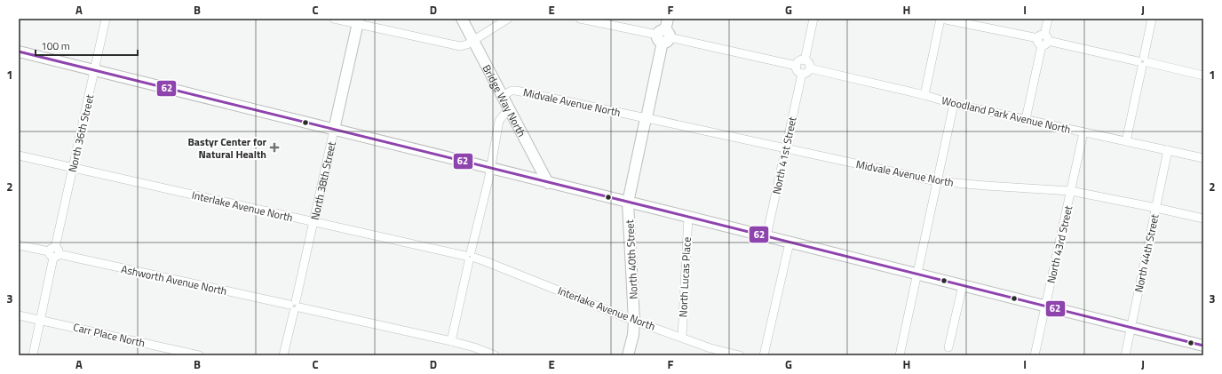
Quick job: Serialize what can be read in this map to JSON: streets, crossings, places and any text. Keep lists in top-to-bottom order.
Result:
{
  "streets": {
    "main road": ["Bridge Way North", "North 38th Street", "North 40th Street"],
    "street": [
      "Midvale Avenue North",
      "Woodland Park Avenue North",
      "North 36th Street",
      "North 41st Street",
      "Interlake Avenue North",
      "North 43rd Street",
      "North 44th Street",
      "North Lucas Place",
      "Ashworth Avenue North",
      "Carr Place North"
    ]
  },
  "crossings": [
    ["Bridge Way North", "Midvale Avenue North"],
    ["Midvale Avenue North", "North 41st Street"],
    ["Midvale Avenue North", "North 43rd Street"],
    ["Midvale Avenue North", "North 44th Street"],
    ["Midvale Avenue North", "North 40th Street"],
    ["Woodland Park Avenue North", "North 41st Street"],
    ["Woodland Park Avenue North", "North 43rd Street"],
    ["Woodland Park Avenue North", "North 44th Street"],
    ["North 36th Street", "Interlake Avenue North"],
    ["North 36th Street", "Ashworth Avenue North"],
    ["North 36th Street", "Carr Place North"],
    ["North 38th Street", "Interlake Avenue North"],
    ["North 38th Street", "Ashworth Avenue North"],
    ["Interlake Avenue North", "North 40th Street"],
    ["Interlake Avenue North", "North Lucas Place"]
  ],
  "places": {
    "health": ["Bastyr Center for Natural Health"]
  },
  "lines": ["transit line 62"],
  "scale_bar": "100 m",
  "grid": {
    "columns": [
      "A",
      "B",
      "C",
      "D",
      "E",
      "F",
      "G",
      "H",
      "I",
      "J"
    ],
    "rows": ["1", "2", "3"]
  }
}
